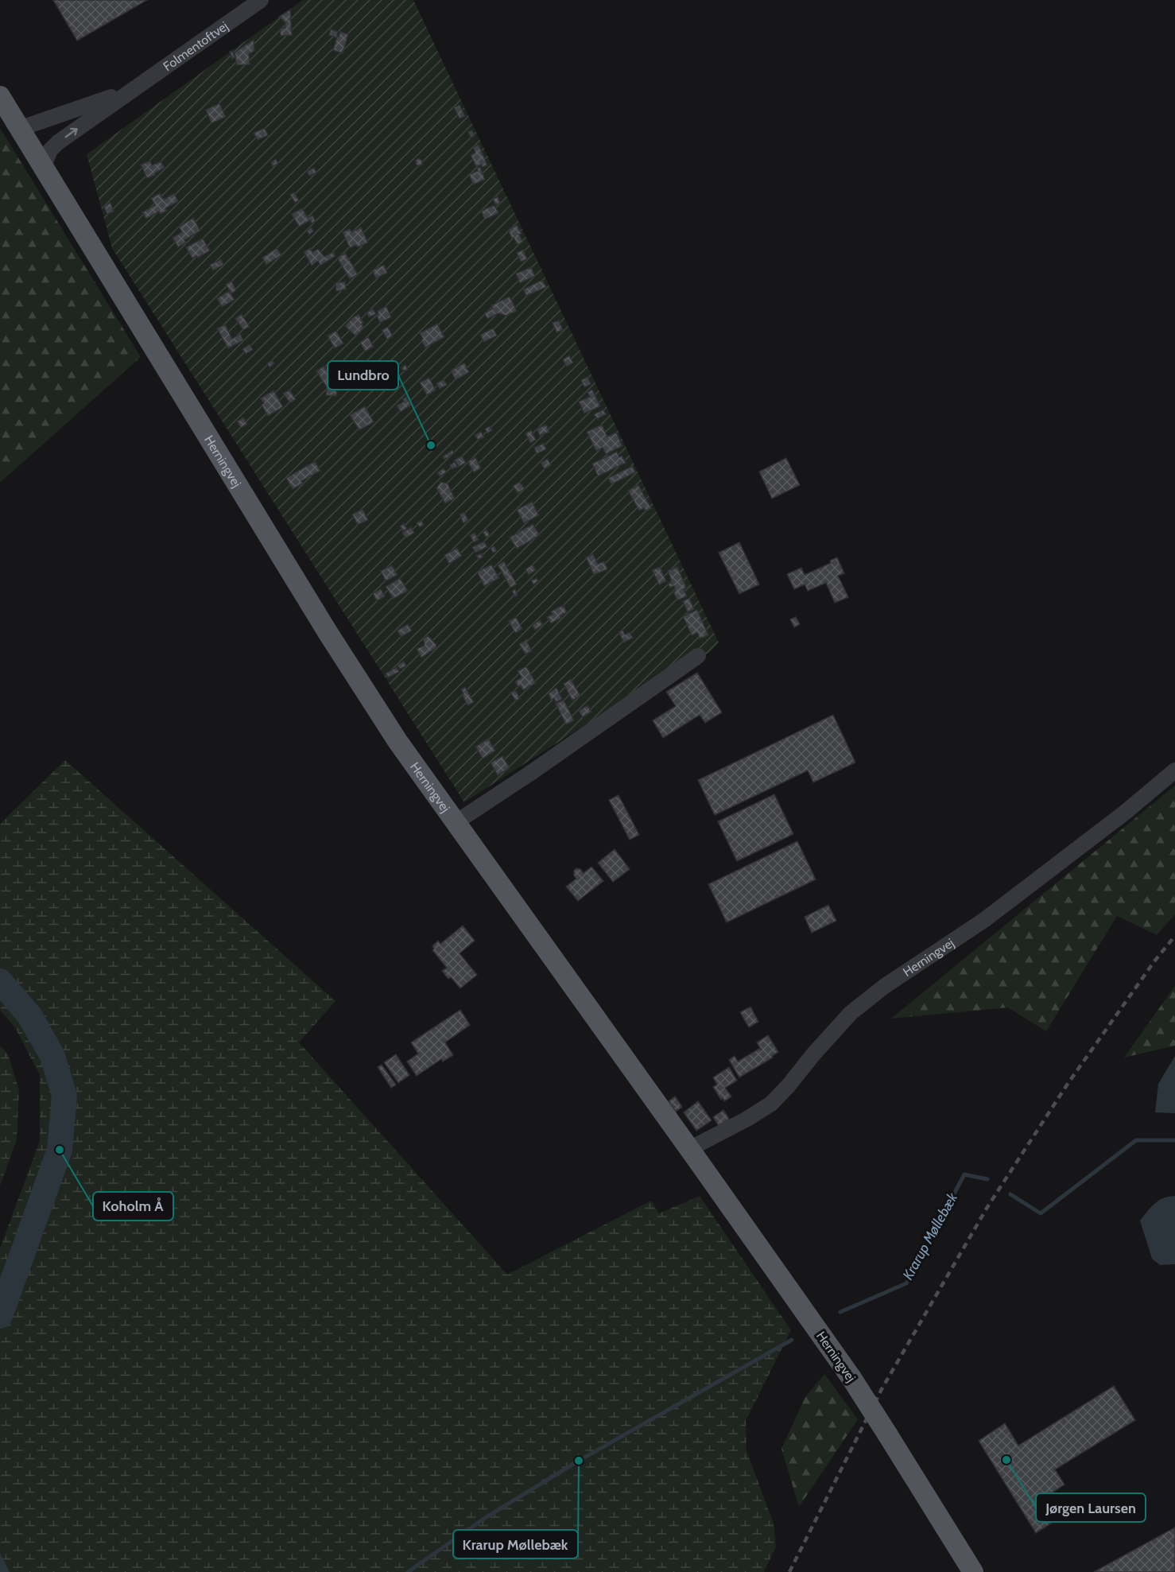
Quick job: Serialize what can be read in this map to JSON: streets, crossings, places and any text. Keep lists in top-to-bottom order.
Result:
{
  "streets": {
    "main road": ["Herningvej"],
    "street": ["Folmentoftvej"]
  },
  "crossings": [
    ["Folmentoftvej", "Herningvej"]
  ],
  "water": ["Krarup Møllebæk"],
  "places": [
    "Lundbro",
    "Koholm Å",
    "Jørgen Laursen",
    "Krarup Møllebæk"
  ]
}
